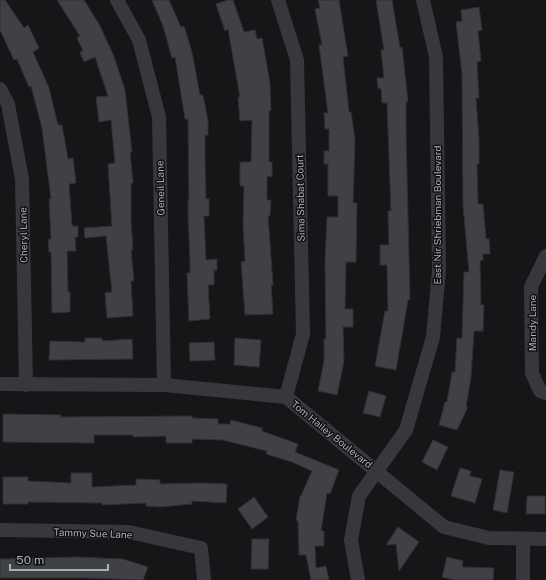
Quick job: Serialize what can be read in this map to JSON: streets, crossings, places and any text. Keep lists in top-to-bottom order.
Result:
{
  "streets": {
    "street": [
      "Geneil Lane",
      "Sima Shabat Court",
      "East Nir Shriebman Boulevard",
      "Cheryl Lane",
      "Mandy Lane",
      "Tom Hailey Boulevard",
      "Tammy Sue Lane"
    ]
  },
  "crossings": [
    ["Geneil Lane", "Tom Hailey Boulevard"],
    ["Sima Shabat Court", "Tom Hailey Boulevard"],
    ["East Nir Shriebman Boulevard", "Tom Hailey Boulevard"],
    ["Cheryl Lane", "Tom Hailey Boulevard"]
  ],
  "scale_bar": "50 m"
}
